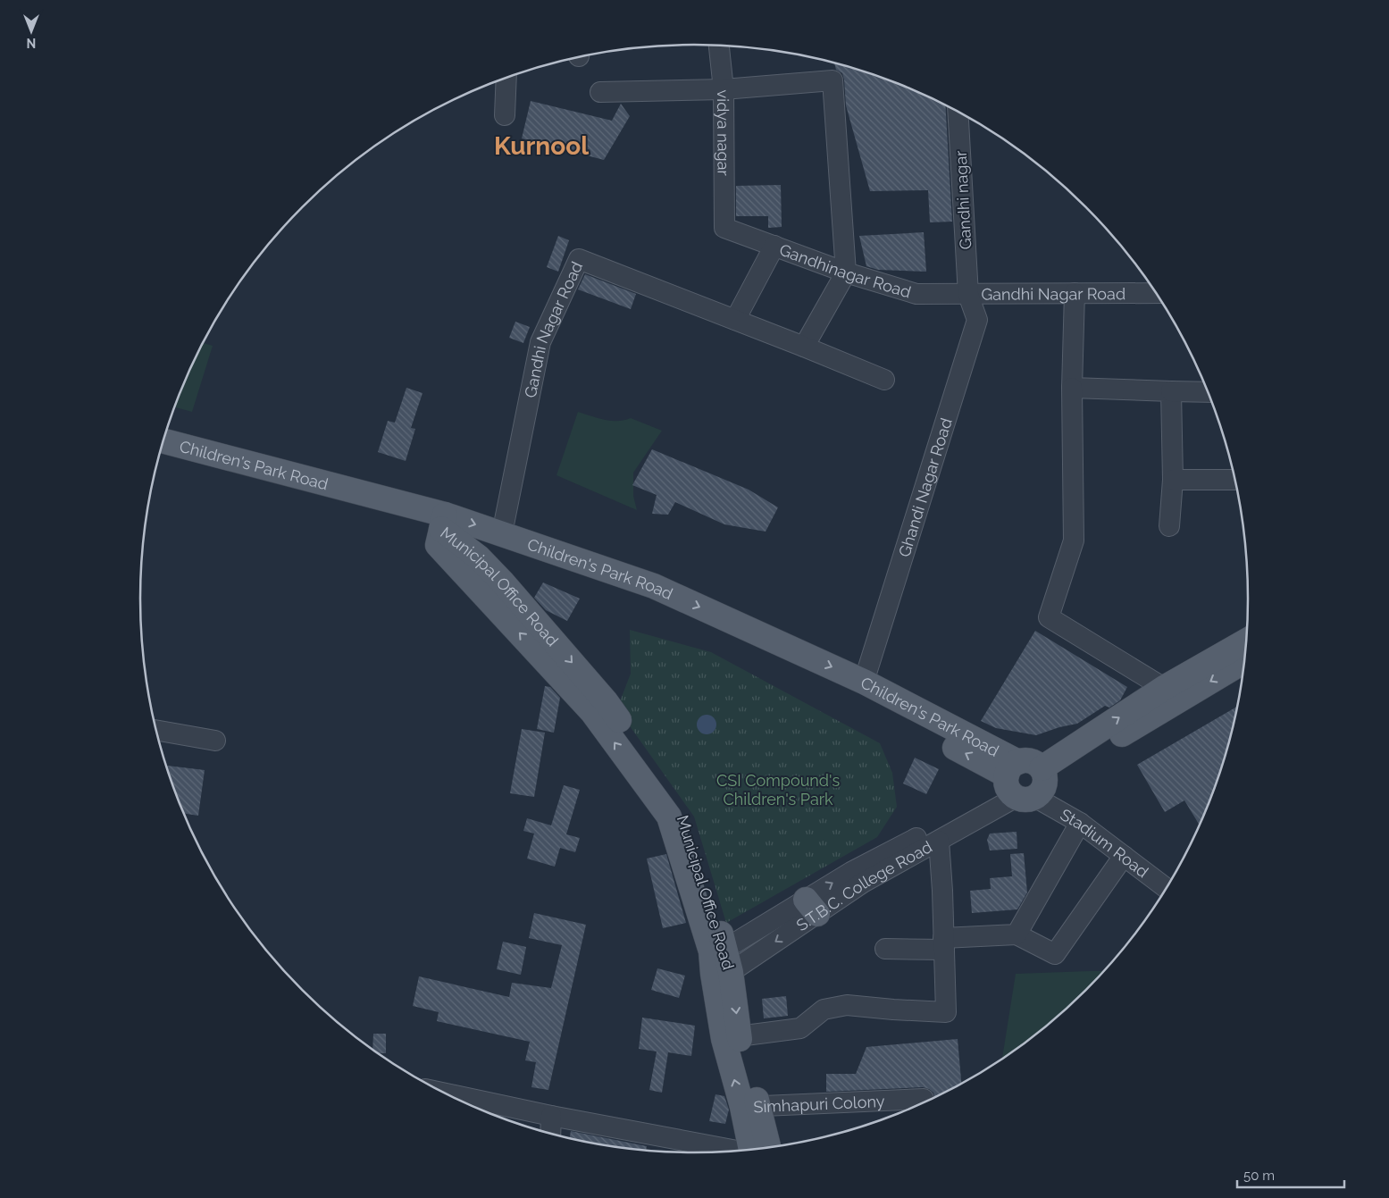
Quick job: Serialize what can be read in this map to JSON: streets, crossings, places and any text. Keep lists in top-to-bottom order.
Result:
{
  "streets": {
    "main road": ["Children's Park Road", "Municipal Office Road", "S.T.B.C. College Road"],
    "street": [
      "vidya nagar",
      "Gandhi nagar",
      "Gandhinagar Road",
      "Gandhi Nagar Road",
      "Ghandi Nagar Road",
      "Stadium Road",
      "Simhapuri Colony"
    ]
  },
  "crossings": [
    ["vidya nagar", "Gandhinagar Road"],
    ["Gandhi nagar", "Gandhinagar Road"],
    ["Gandhi nagar", "Gandhi Nagar Road"],
    ["Gandhi nagar", "Ghandi Nagar Road"],
    ["Gandhinagar Road", "Gandhi Nagar Road"],
    ["Gandhinagar Road", "Ghandi Nagar Road"],
    ["Gandhi Nagar Road", "Children's Park Road"],
    ["Gandhi Nagar Road", "Ghandi Nagar Road"],
    ["Children's Park Road", "Ghandi Nagar Road"],
    ["Children's Park Road", "Municipal Office Road"],
    ["Children's Park Road", "Stadium Road"],
    ["Children's Park Road", "S.T.B.C. College Road"],
    ["Municipal Office Road", "Simhapuri Colony"],
    ["Stadium Road", "S.T.B.C. College Road"]
  ],
  "districts": ["Kurnool"],
  "parks": ["CSI Compound's Children's Park"],
  "scale_bar": "50 m",
  "north": "bottom"
}
